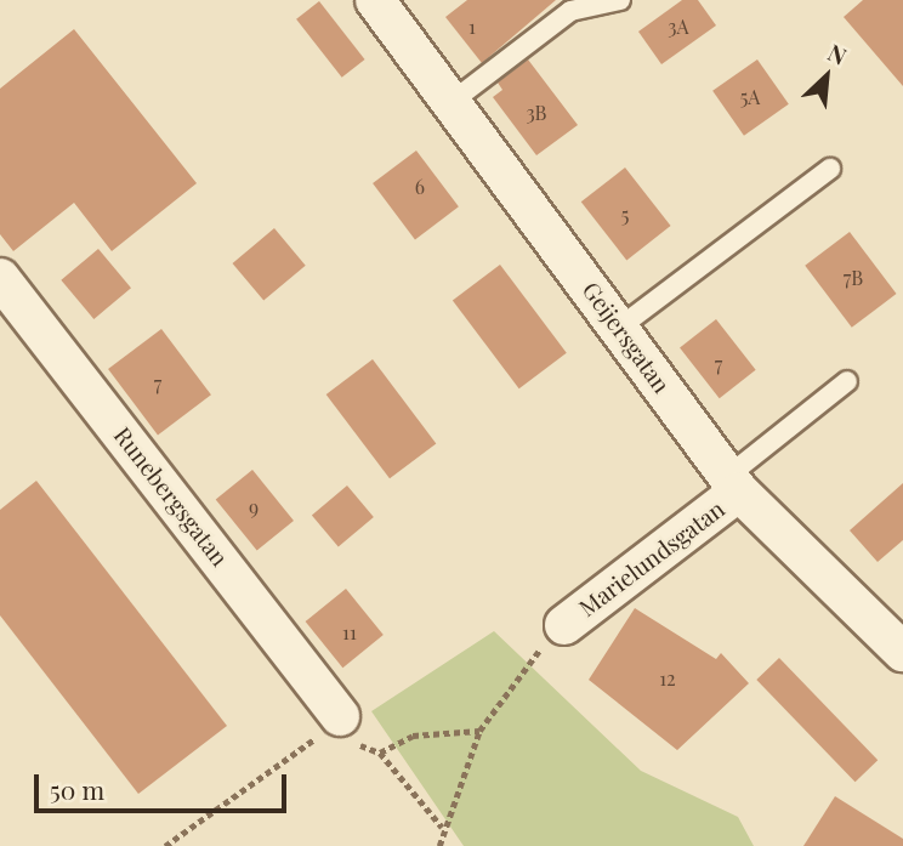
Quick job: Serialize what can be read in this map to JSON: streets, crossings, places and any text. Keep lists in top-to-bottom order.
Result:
{
  "streets": {
    "street": ["Geijersgatan", "Runebergsgatan", "Marielundsgatan"]
  },
  "crossings": [
    ["Geijersgatan", "Marielundsgatan"]
  ],
  "house_numbers": [
    "1",
    "3A",
    "5A",
    "3B",
    "6",
    "5",
    "7B",
    "7",
    "7",
    "9",
    "11",
    "12"
  ],
  "scale_bar": "50 m",
  "north": "top right"
}
